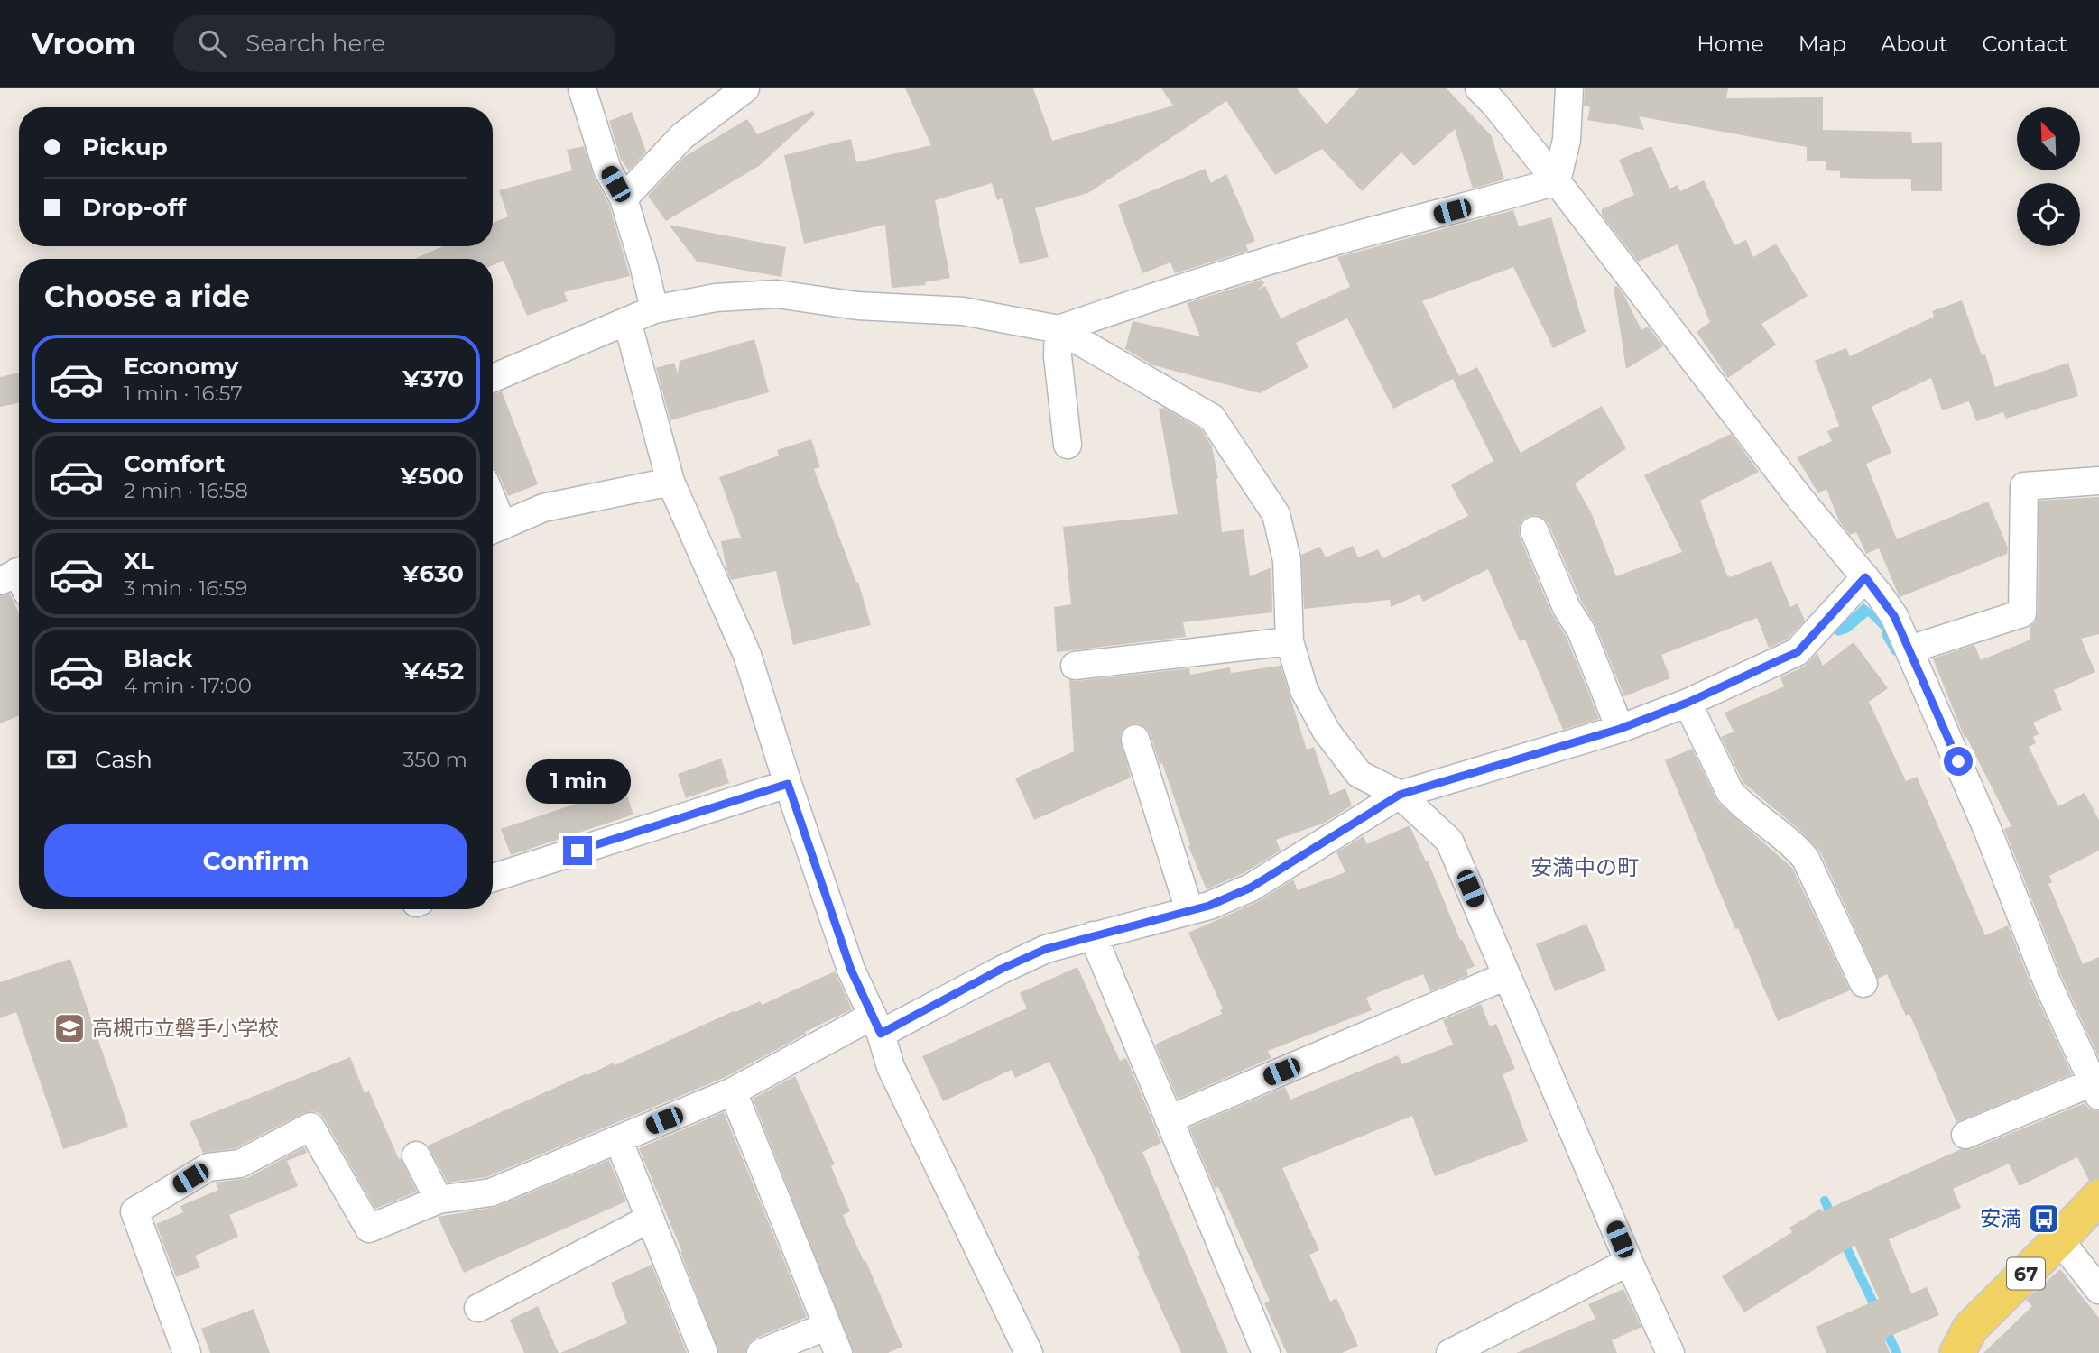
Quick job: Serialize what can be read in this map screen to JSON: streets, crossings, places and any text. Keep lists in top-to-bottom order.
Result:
{
  "streets": {
    "main road": ["67"]
  },
  "districts": ["安満中の町"],
  "places": {
    "school or university": ["高槻市立磐手小学校"],
    "bus stop": ["安満"]
  },
  "north": "top left",
  "page": {
    "header": "Vroom",
    "search": "Search here",
    "nav": [
      "Home",
      "Map",
      "About",
      "Contact"
    ],
    "banner": ["Pickup", "Drop-off"],
    "heading": "Choose a ride",
    "list": [
      {
        "name": "Economy",
        "note": "1 min · 16:57",
        "value": "¥370"
      },
      {
        "name": "Comfort",
        "note": "2 min · 16:58",
        "value": "¥500"
      },
      {
        "name": "XL",
        "note": "3 min · 16:59",
        "value": "¥630"
      },
      {
        "name": "Black",
        "note": "4 min · 17:00",
        "value": "¥452"
      }
    ],
    "pay": ["Cash", "350 m"],
    "bubble": "1 min",
    "buttons": "Confirm"
  }
}
